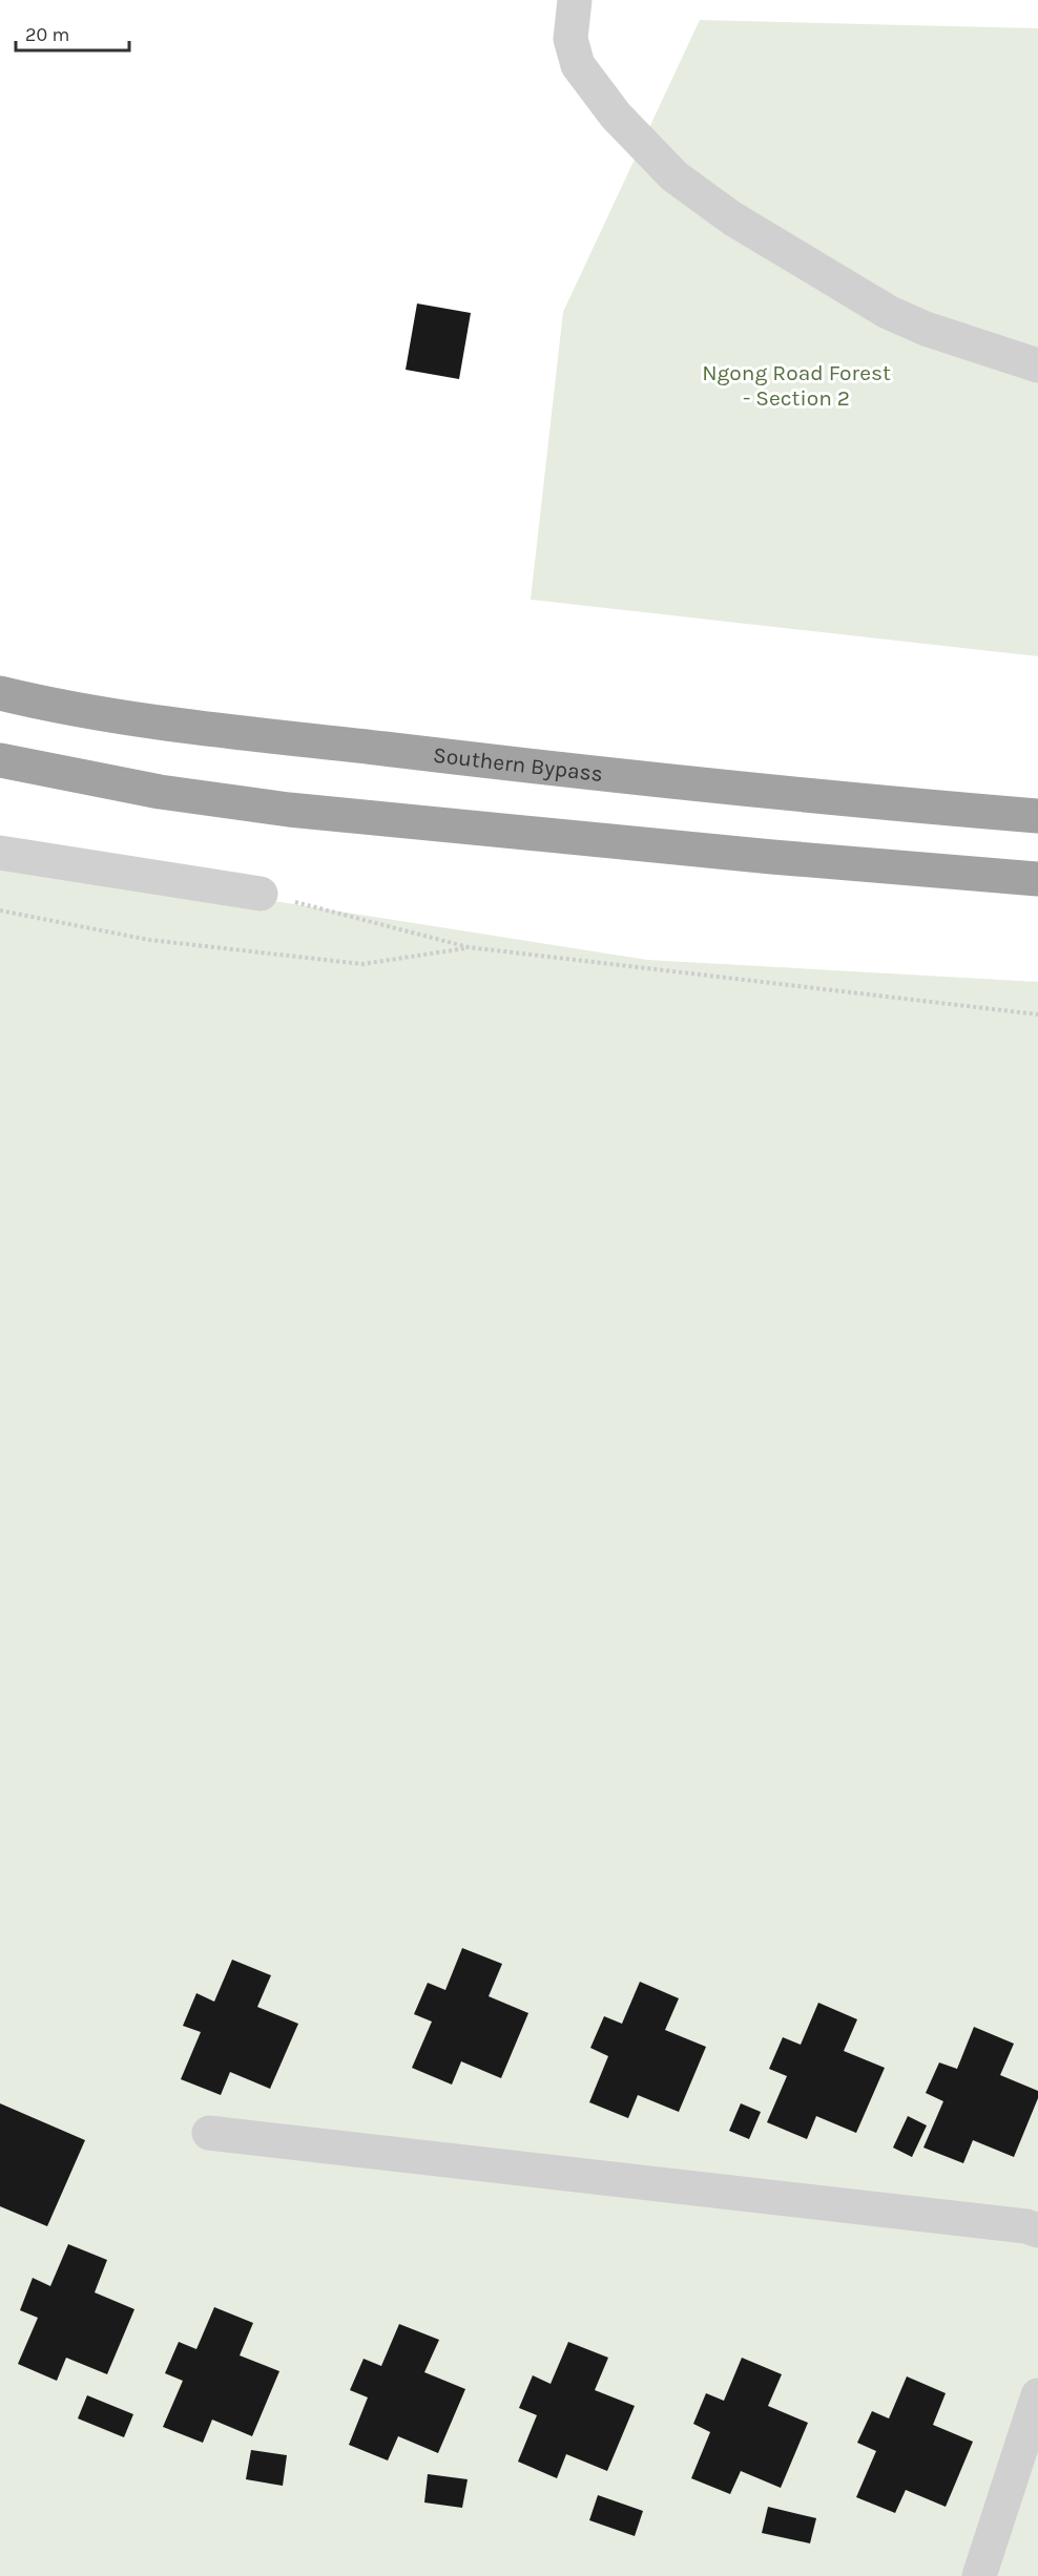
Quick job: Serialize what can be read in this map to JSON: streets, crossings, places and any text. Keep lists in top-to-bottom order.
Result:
{
  "streets": {
    "highway": ["Southern Bypass"]
  },
  "parks": ["Ngong Road Forest - Section 2"],
  "scale_bar": "20 m"
}
